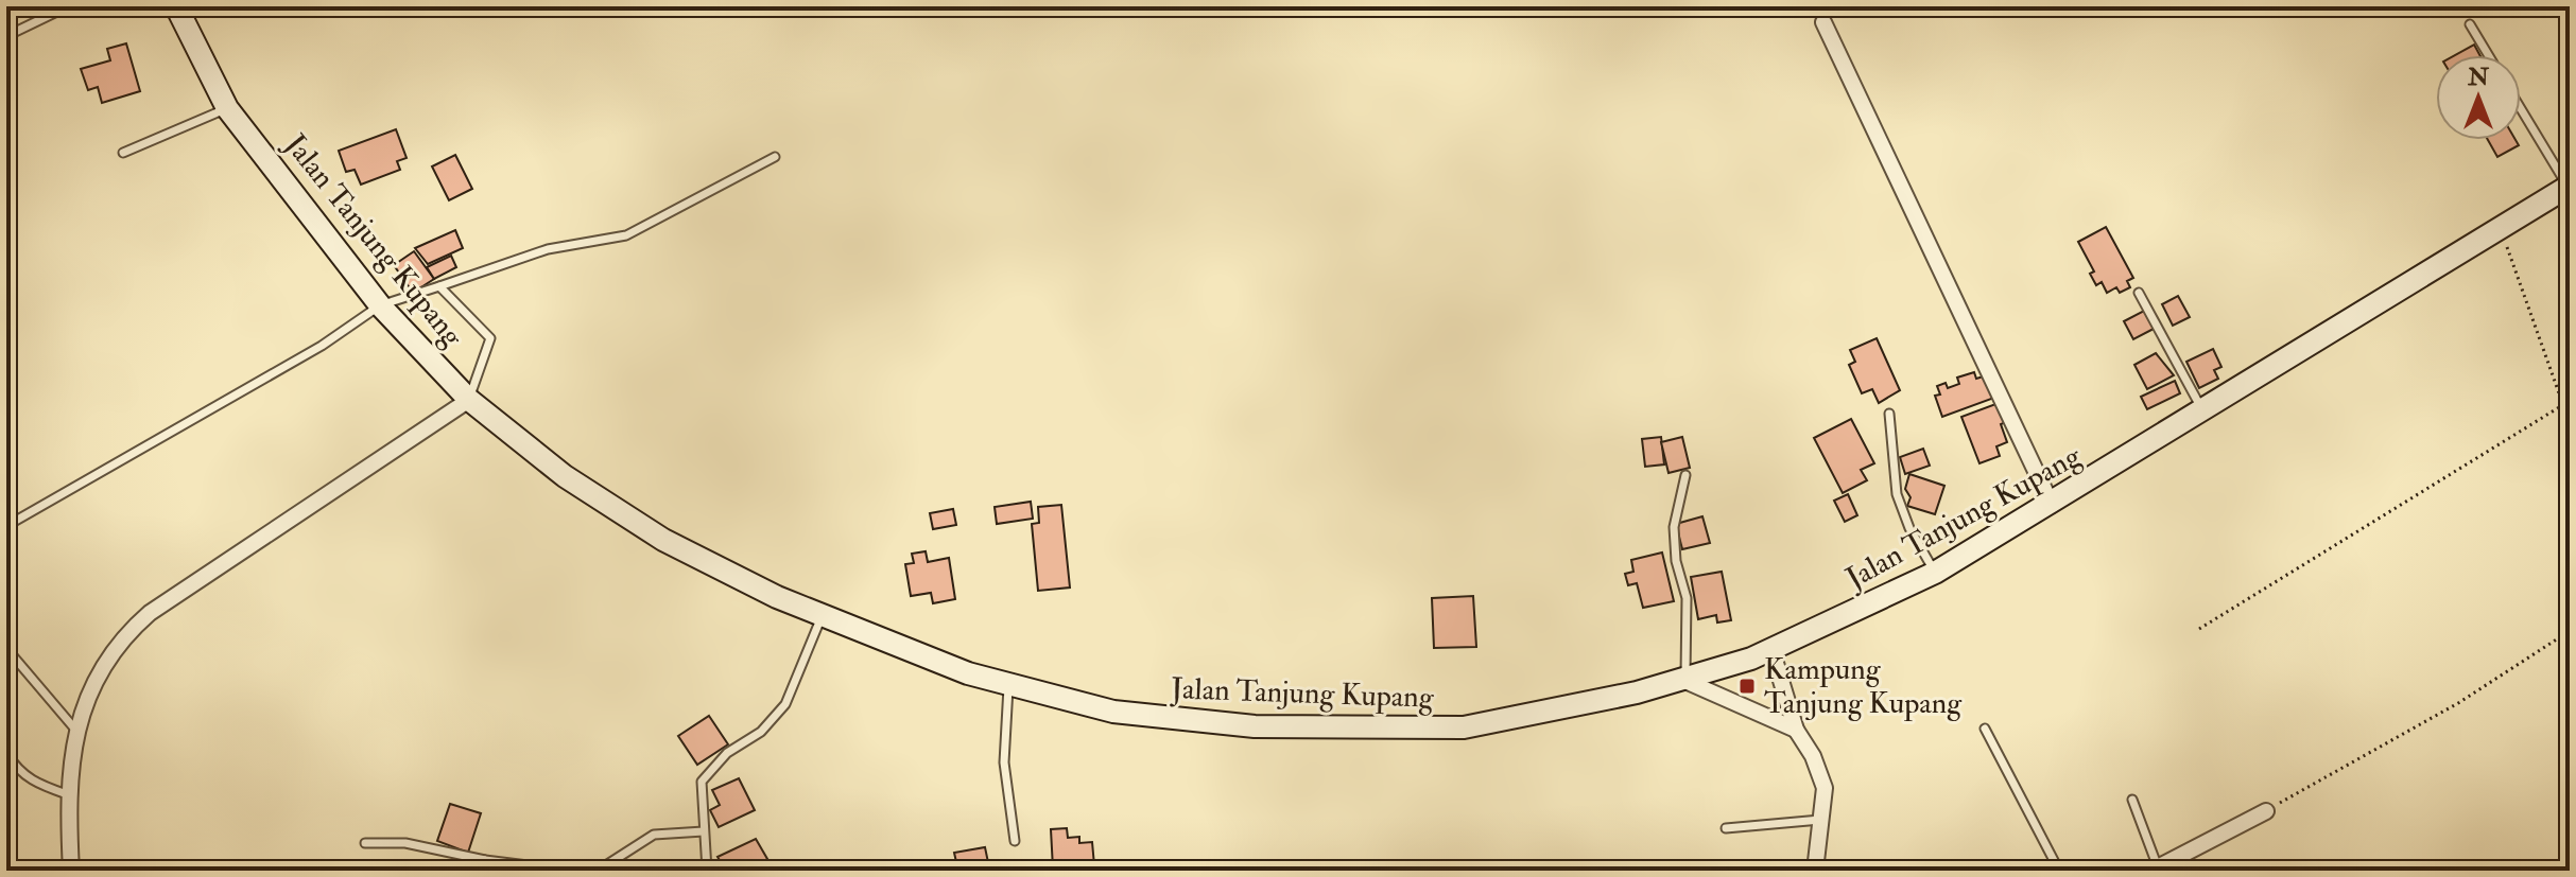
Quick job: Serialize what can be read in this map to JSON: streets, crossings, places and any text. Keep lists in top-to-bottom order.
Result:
{
  "streets": {
    "main road": ["Jalan Tanjung Kupang"]
  },
  "places": {
    "transit": ["Kampung Tanjung Kupang"]
  },
  "north": "top"
}
